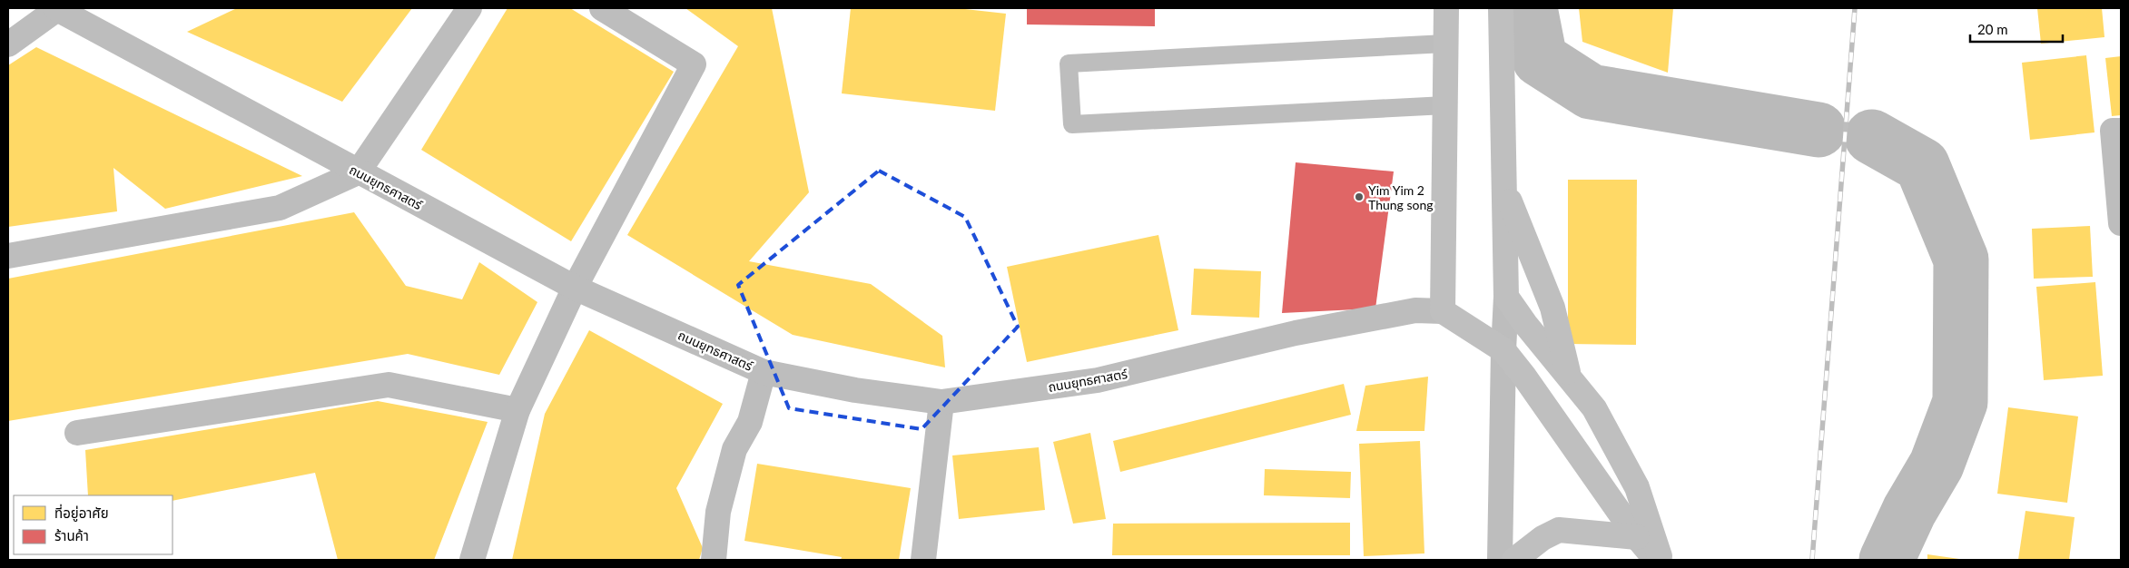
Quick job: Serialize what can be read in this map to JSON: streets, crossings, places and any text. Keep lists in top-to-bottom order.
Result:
{
  "streets": {
    "street": ["ถนนยุทธศาสตร์"]
  },
  "places": ["Yim Yim 2 Thung song"],
  "legend": ["ที่อยู่อาศัย", "ร้านค้า"],
  "scale_bar": "20 m"
}
